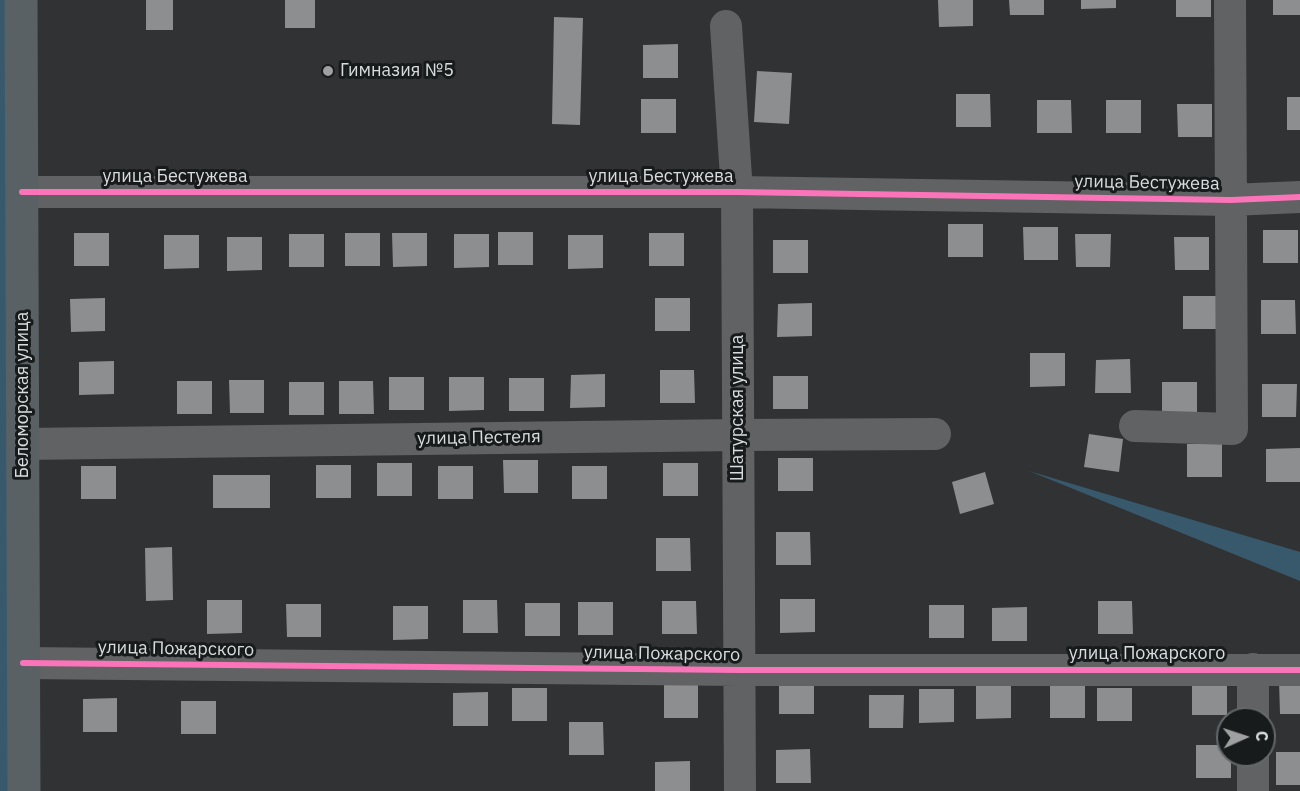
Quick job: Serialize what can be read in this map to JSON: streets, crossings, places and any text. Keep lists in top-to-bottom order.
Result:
{
  "streets": {
    "main road": ["Беломорская улица"],
    "street": [
      "улица Бестужева",
      "Шатурская улица",
      "улица Пестеля",
      "улица Пожарского"
    ]
  },
  "crossings": [
    ["улица Бестужева", "Беломорская улица"],
    ["улица Бестужева", "Шатурская улица"],
    ["Беломорская улица", "улица Пестеля"],
    ["Беломорская улица", "улица Пожарского"],
    ["Шатурская улица", "улица Пестеля"],
    ["Шатурская улица", "улица Пожарского"]
  ],
  "places": ["Гимназия №5"],
  "north": "right"
}
